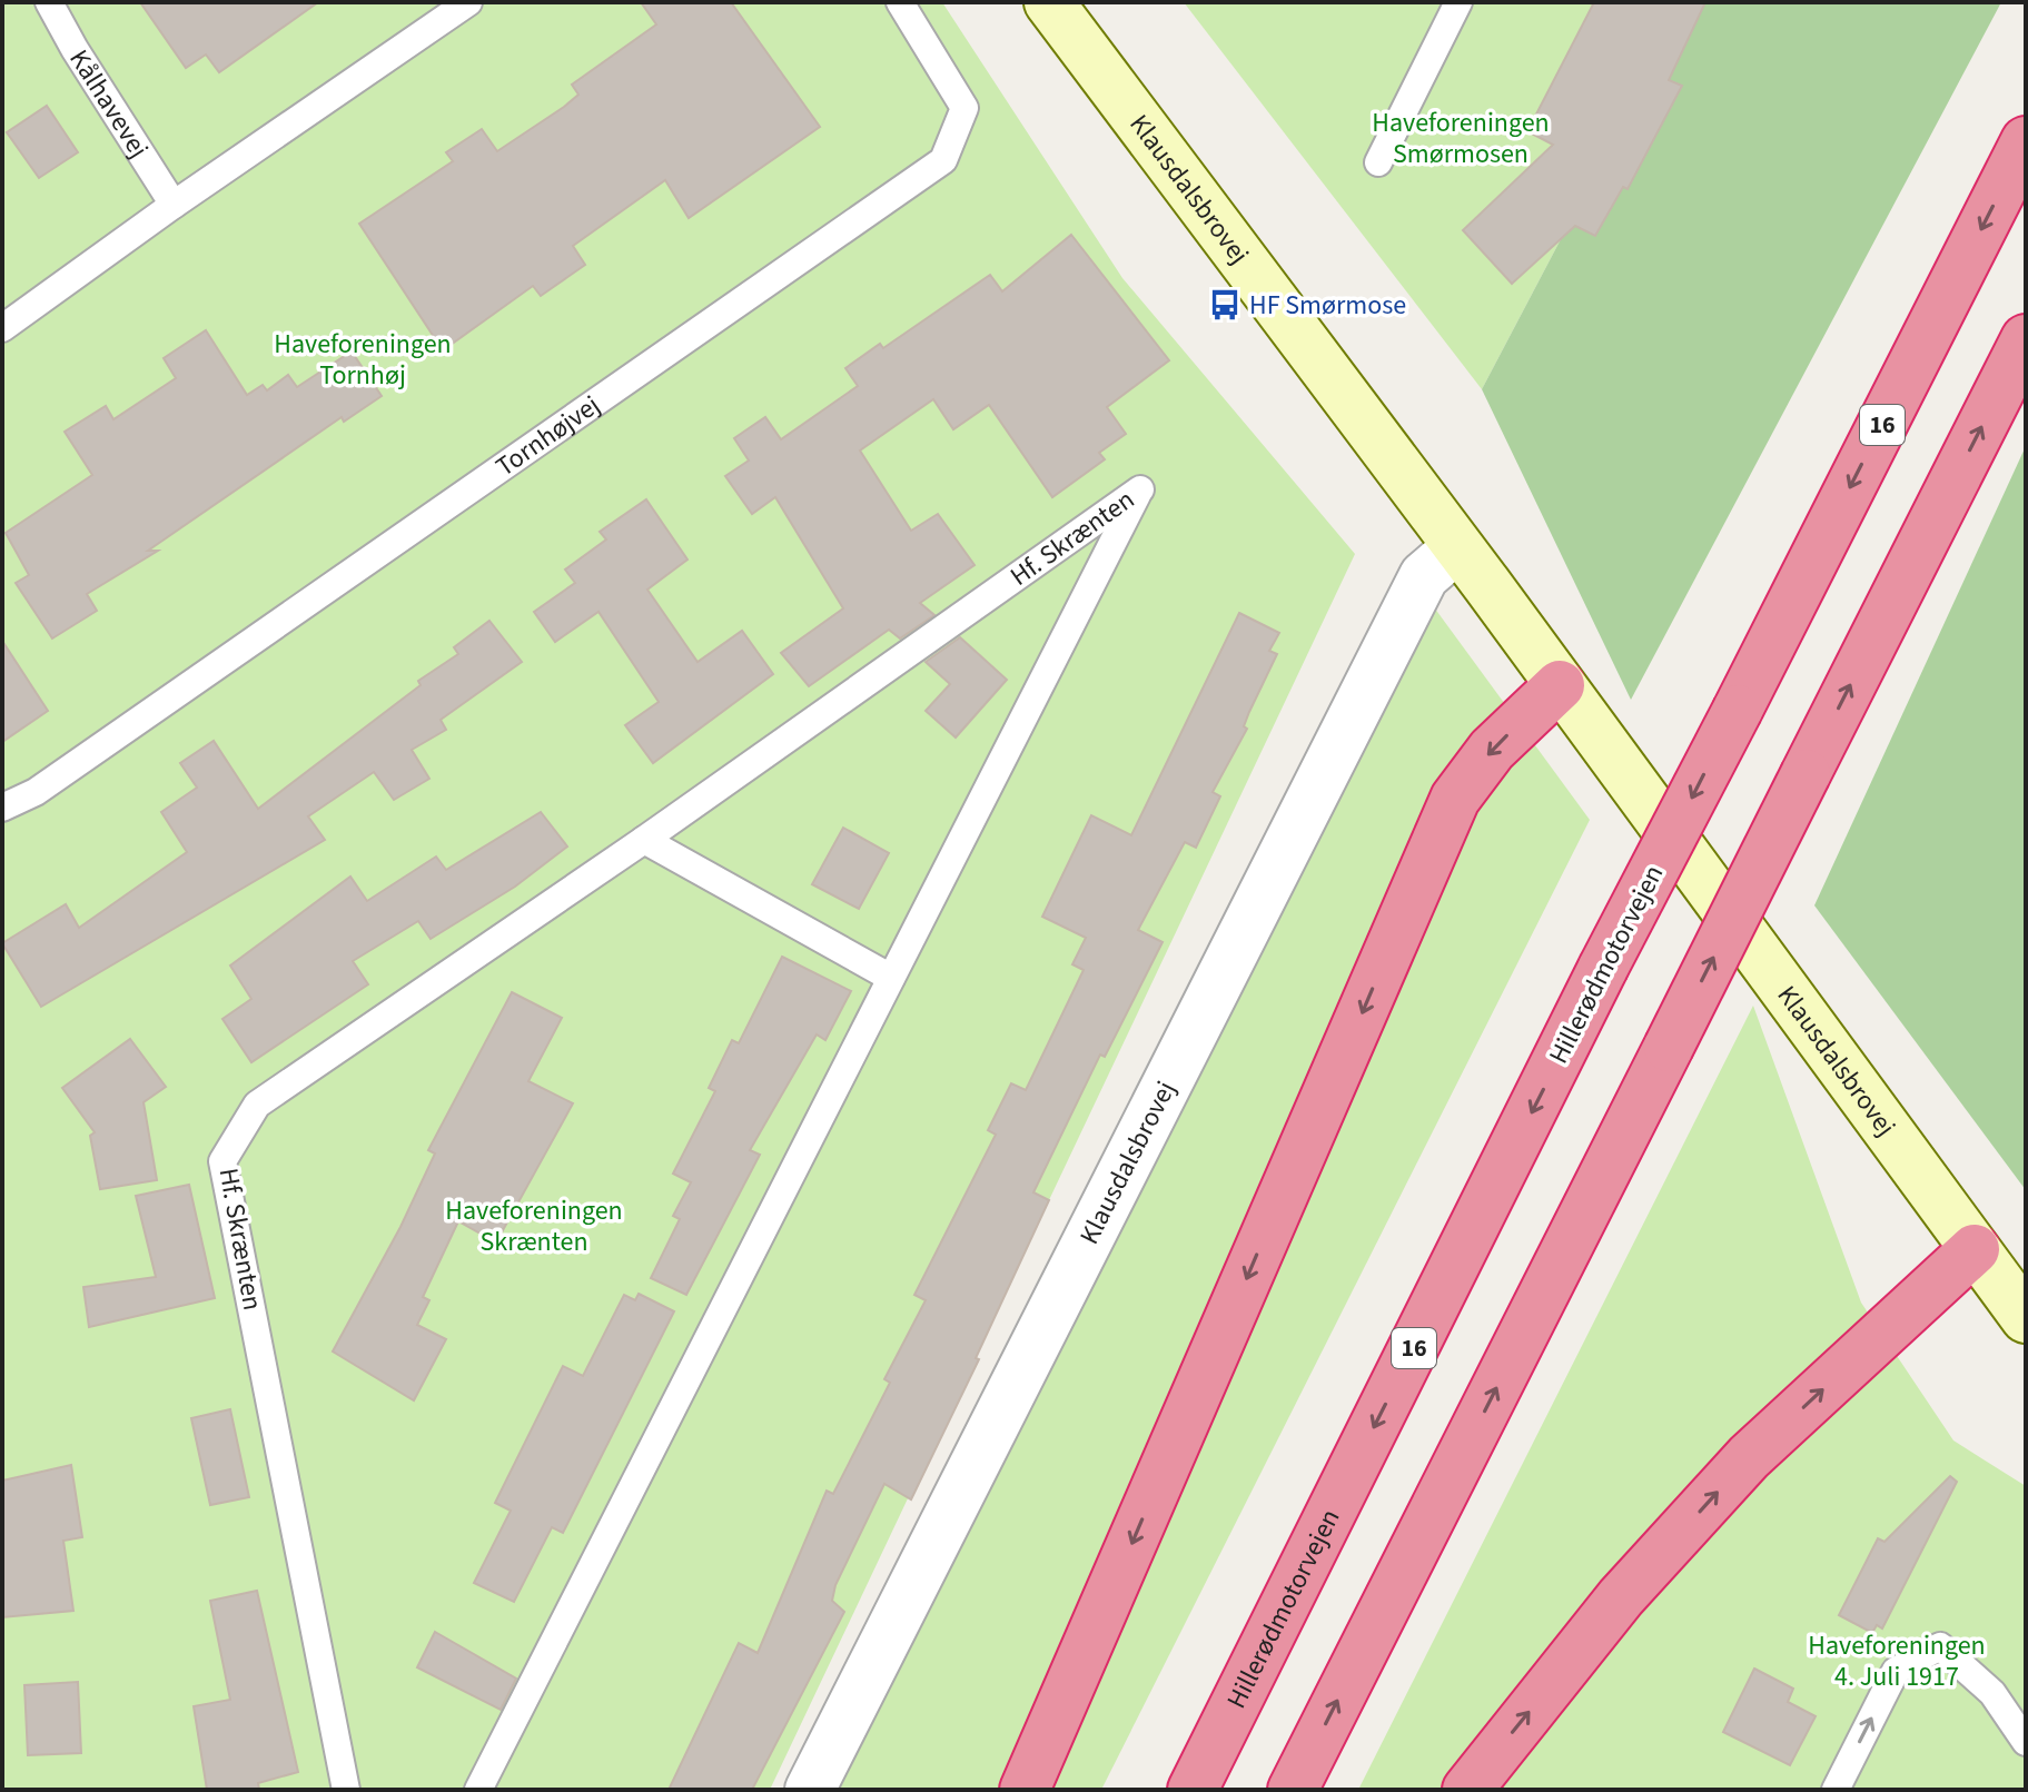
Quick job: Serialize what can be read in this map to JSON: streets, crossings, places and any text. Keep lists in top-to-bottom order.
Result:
{
  "streets": {
    "highway": ["16", "Hillerødmotorvejen"],
    "street": ["Klausdalsbrovej"],
    "lane": ["Kålhavevej", "Tornhøjvej", "Hf. Skrænten"]
  },
  "parks": [
    "Haveforeningen Smørmosen",
    "Haveforeningen Tornhøj",
    "Haveforeningen Skrænten",
    "Haveforeningen 4. Juli 1917"
  ],
  "places": {
    "bus stop": ["HF Smørmose"]
  }
}
